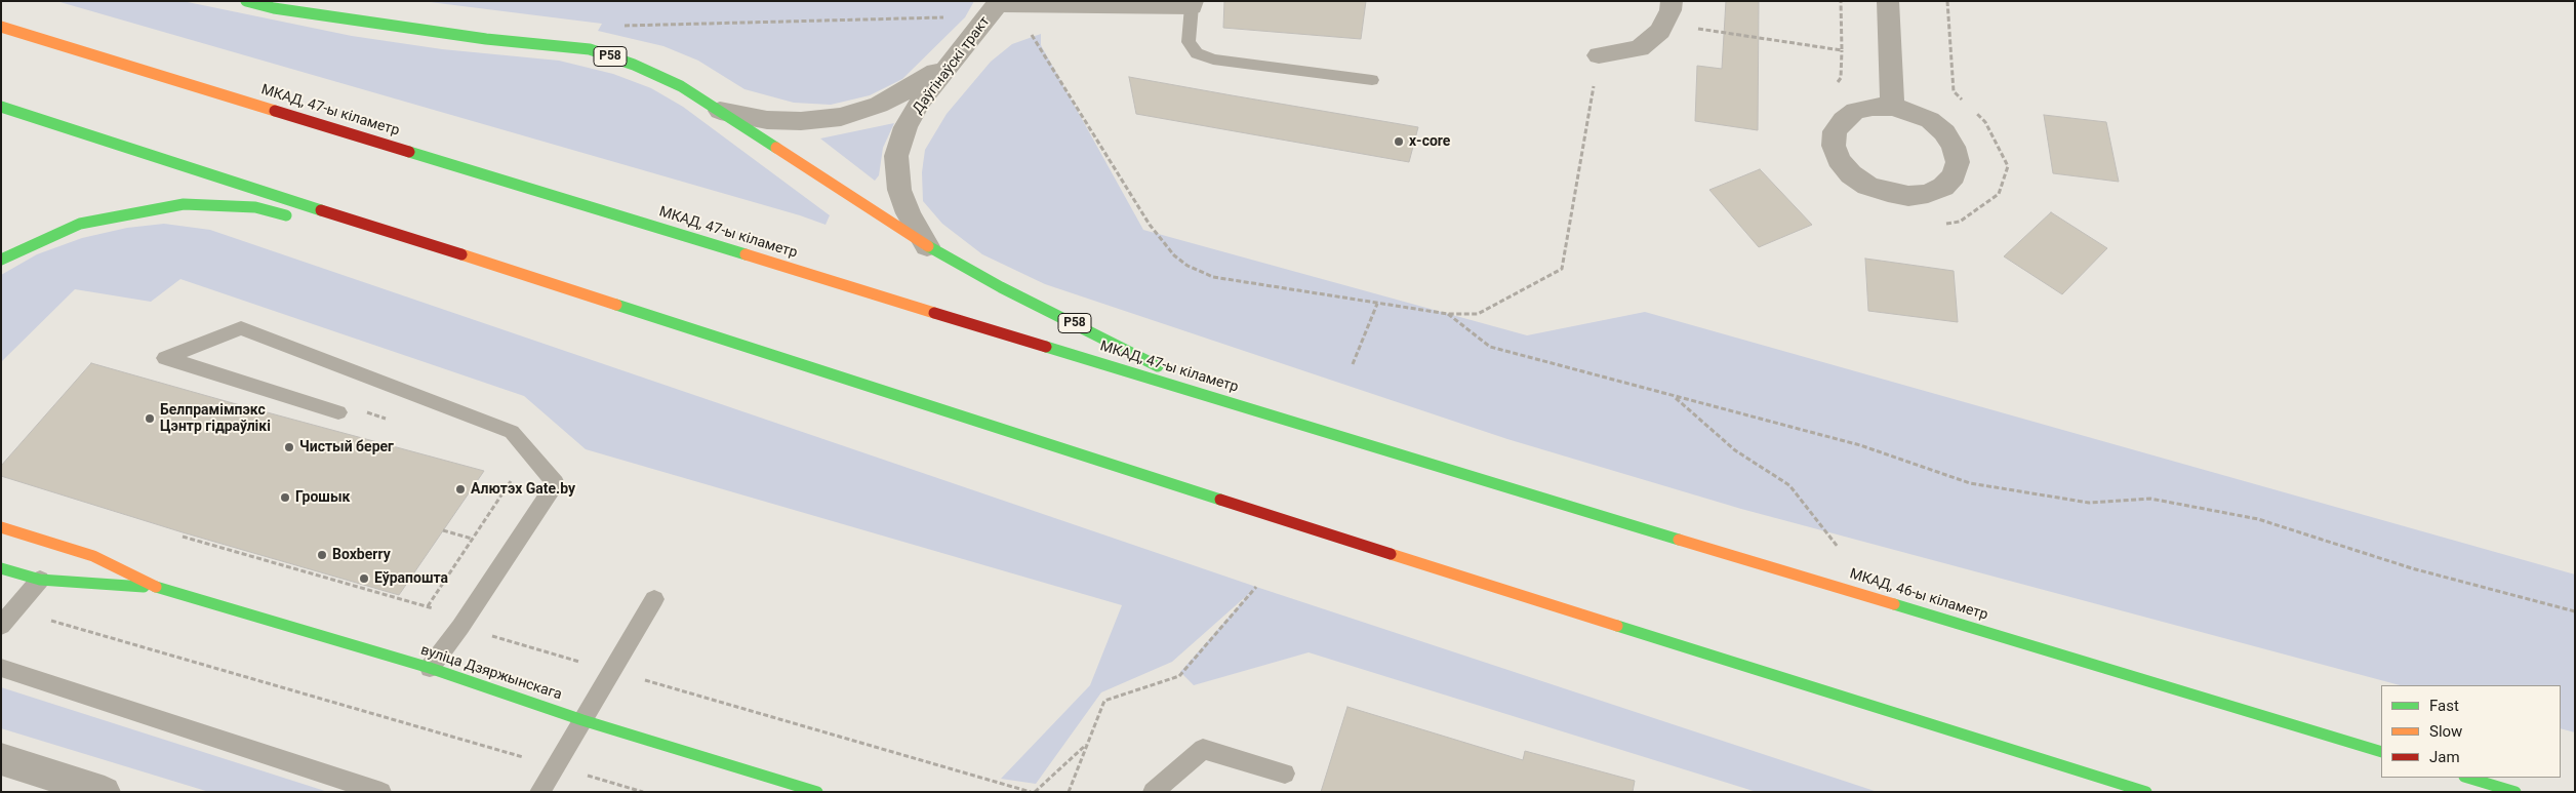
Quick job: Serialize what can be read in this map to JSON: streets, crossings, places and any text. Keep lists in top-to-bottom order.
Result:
{
  "streets": {
    "main road": [
      "Р58",
      "МКАД, 47-ы кіламетр",
      "МКАД, 46-ы кіламетр",
      "вуліца Дзяржынскага"
    ],
    "street": ["Даўгінаўскі тракт"]
  },
  "crossings": [
    ["Р58", "Даўгінаўскі тракт"],
    ["Р58", "МКАД, 47-ы кіламетр"],
    ["МКАД, 47-ы кіламетр", "МКАД, 46-ы кіламетр"]
  ],
  "places": [
    "x-core",
    "Белпрамімпэкс Цэнтр гідраўлікі",
    "Чистый берег",
    "Алютэх Gate.by",
    "Грошык",
    "Boxberry",
    "Еўрапошта"
  ],
  "legend": ["Fast", "Slow", "Jam"]
}
